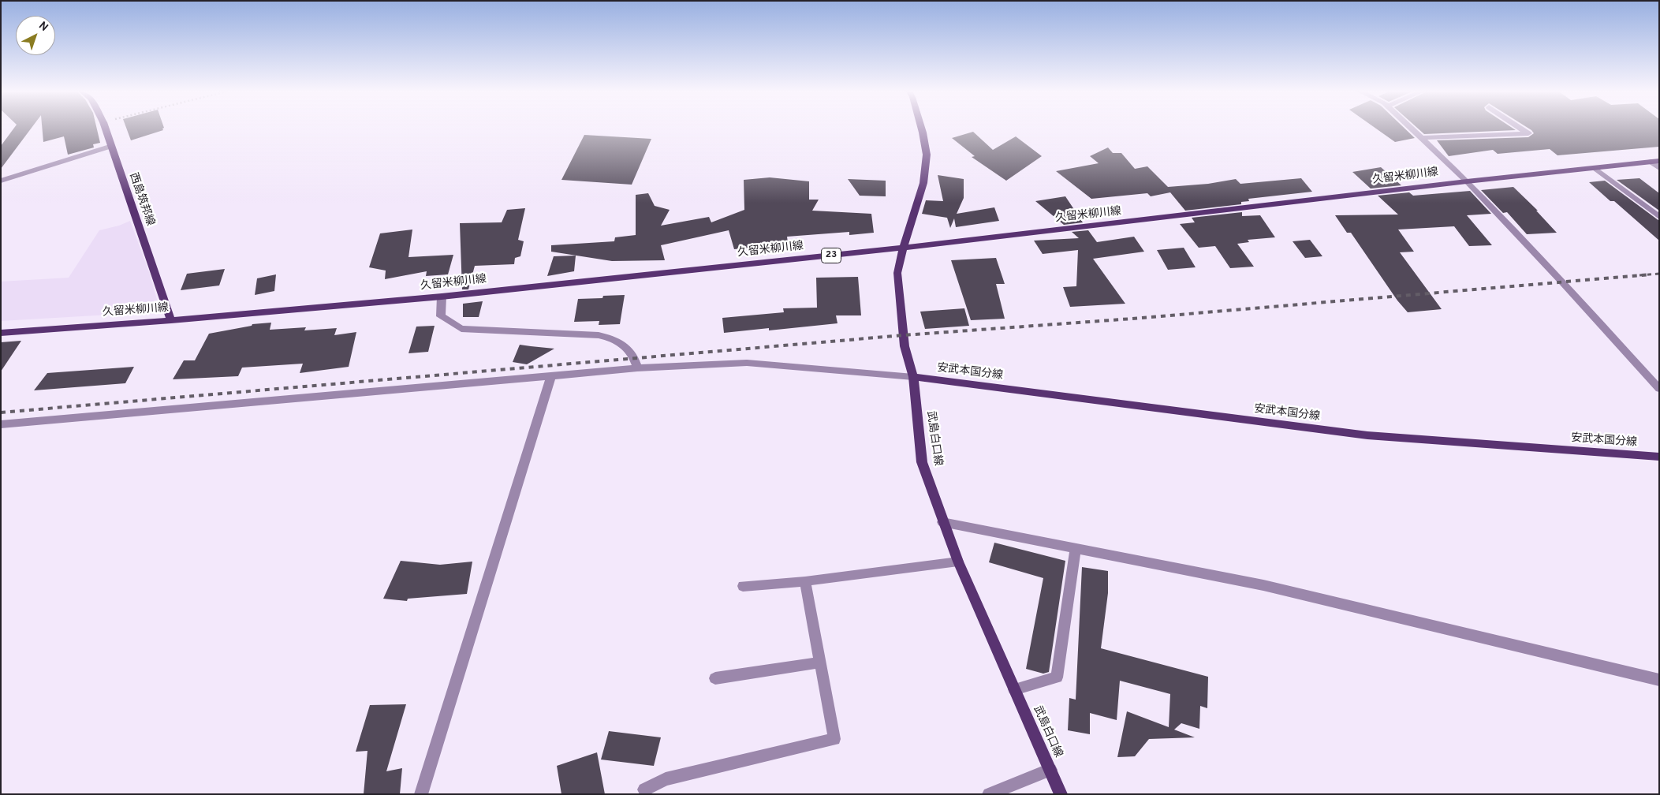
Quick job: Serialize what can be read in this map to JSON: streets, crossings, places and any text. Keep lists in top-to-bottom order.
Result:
{
  "streets": {
    "main road": [
      "久留米柳川線",
      "西島筑邦線",
      "23",
      "安武本国分線",
      "武島白口線"
    ]
  },
  "crossings": [
    ["久留米柳川線", "西島筑邦線"],
    ["久留米柳川線", "武島白口線"],
    ["安武本国分線", "武島白口線"]
  ],
  "north": "top right"
}
